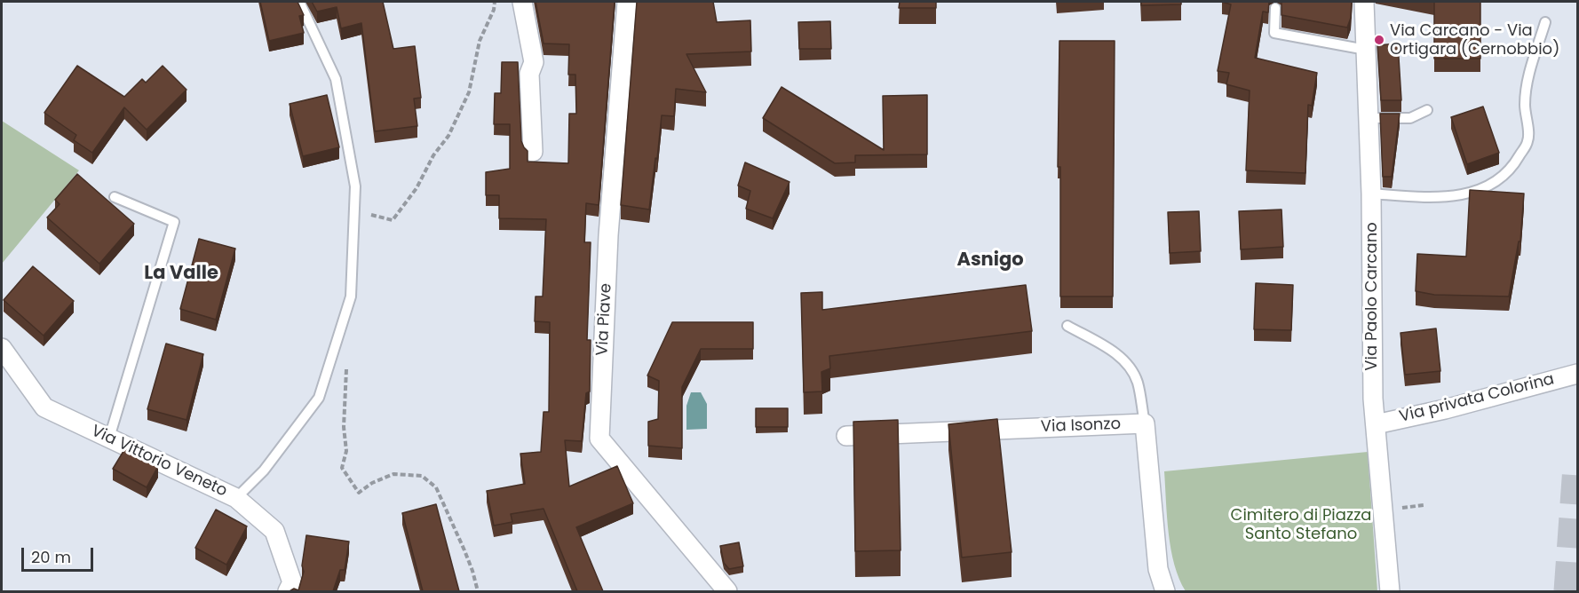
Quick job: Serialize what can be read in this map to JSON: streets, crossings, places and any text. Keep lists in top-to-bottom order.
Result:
{
  "streets": {
    "street": [
      "Via Paolo Carcano",
      "Via Piave",
      "Via privata Colorina",
      "Via Isonzo",
      "Via Vittorio Veneto"
    ]
  },
  "crossings": [
    ["Via Paolo Carcano", "Via privata Colorina"]
  ],
  "districts": ["Asnigo", "La Valle"],
  "parks": ["Cimitero di Piazza Santo Stefano"],
  "places": ["Via Carcano - Via Ortigara (Cernobbio)"],
  "scale_bar": "20 m"
}
